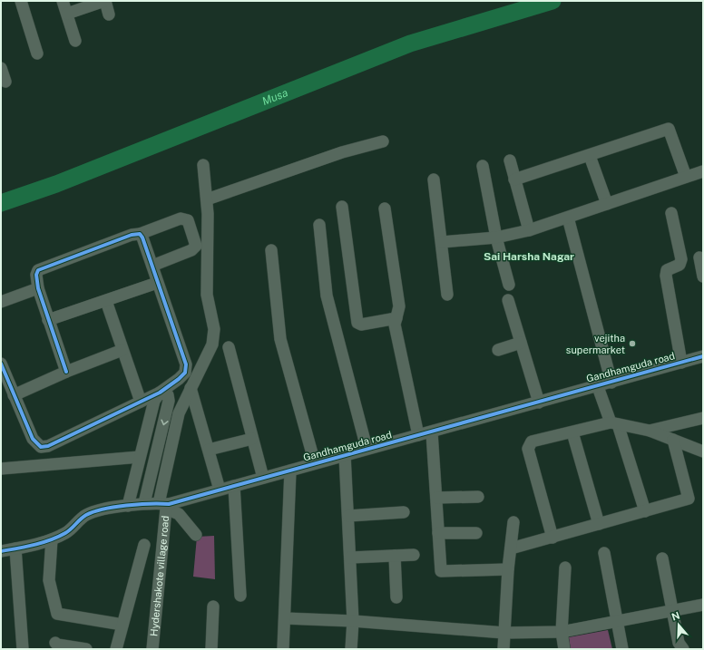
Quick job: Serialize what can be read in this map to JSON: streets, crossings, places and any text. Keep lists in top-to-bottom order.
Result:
{
  "streets": {
    "street": ["Gandhamguda road", "Hydershakote village road"]
  },
  "crossings": [
    ["Gandhamguda road", "Hydershakote village road"]
  ],
  "districts": ["Sai Harsha Nagar"],
  "water": ["Musa"],
  "places": ["vejitha supermarket"],
  "north": "top"
}
